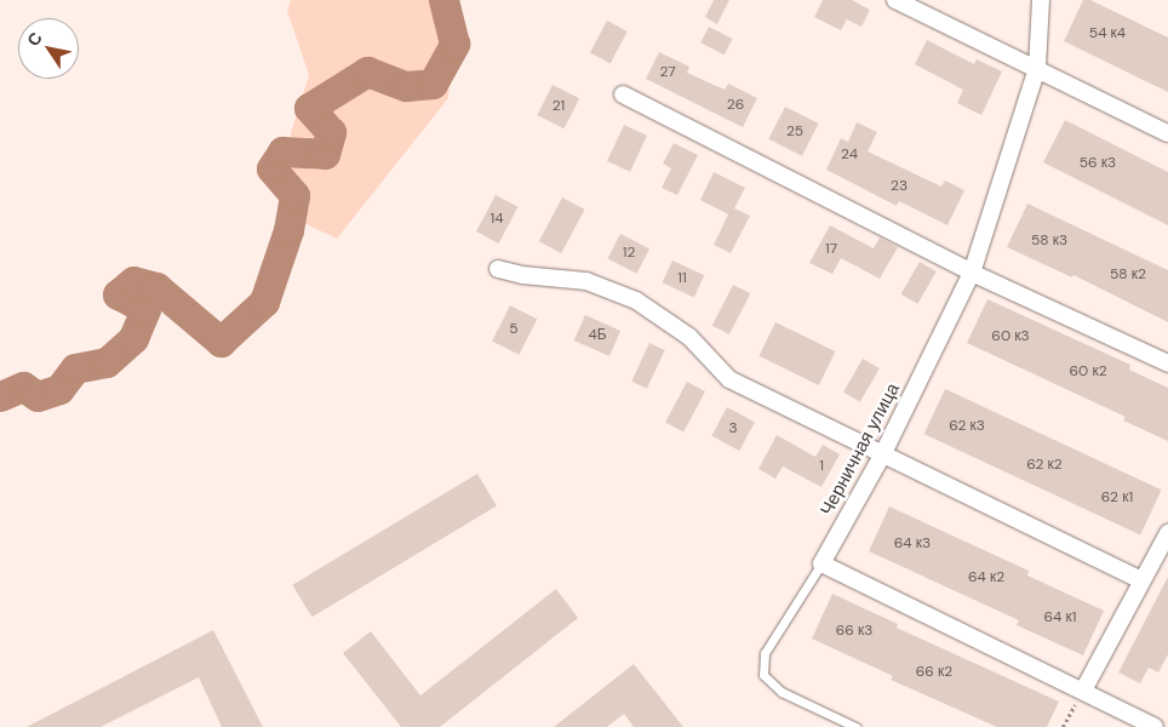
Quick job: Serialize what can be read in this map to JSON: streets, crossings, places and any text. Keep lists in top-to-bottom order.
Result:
{
  "streets": {
    "street": ["Черничная улица"]
  },
  "house_numbers": [
    "54 к4",
    "27",
    "26",
    "21",
    "25",
    "24",
    "56 к3",
    "23",
    "14",
    "58 к3",
    "17",
    "12",
    "58 к2",
    "11",
    "5",
    "4Б",
    "60 к3",
    "60 к2",
    "62 к3",
    "3",
    "62 к2",
    "1",
    "62 к1",
    "64 к3",
    "64 к2",
    "64 к1",
    "66 к3",
    "66 к2"
  ],
  "north": "top left"
}
